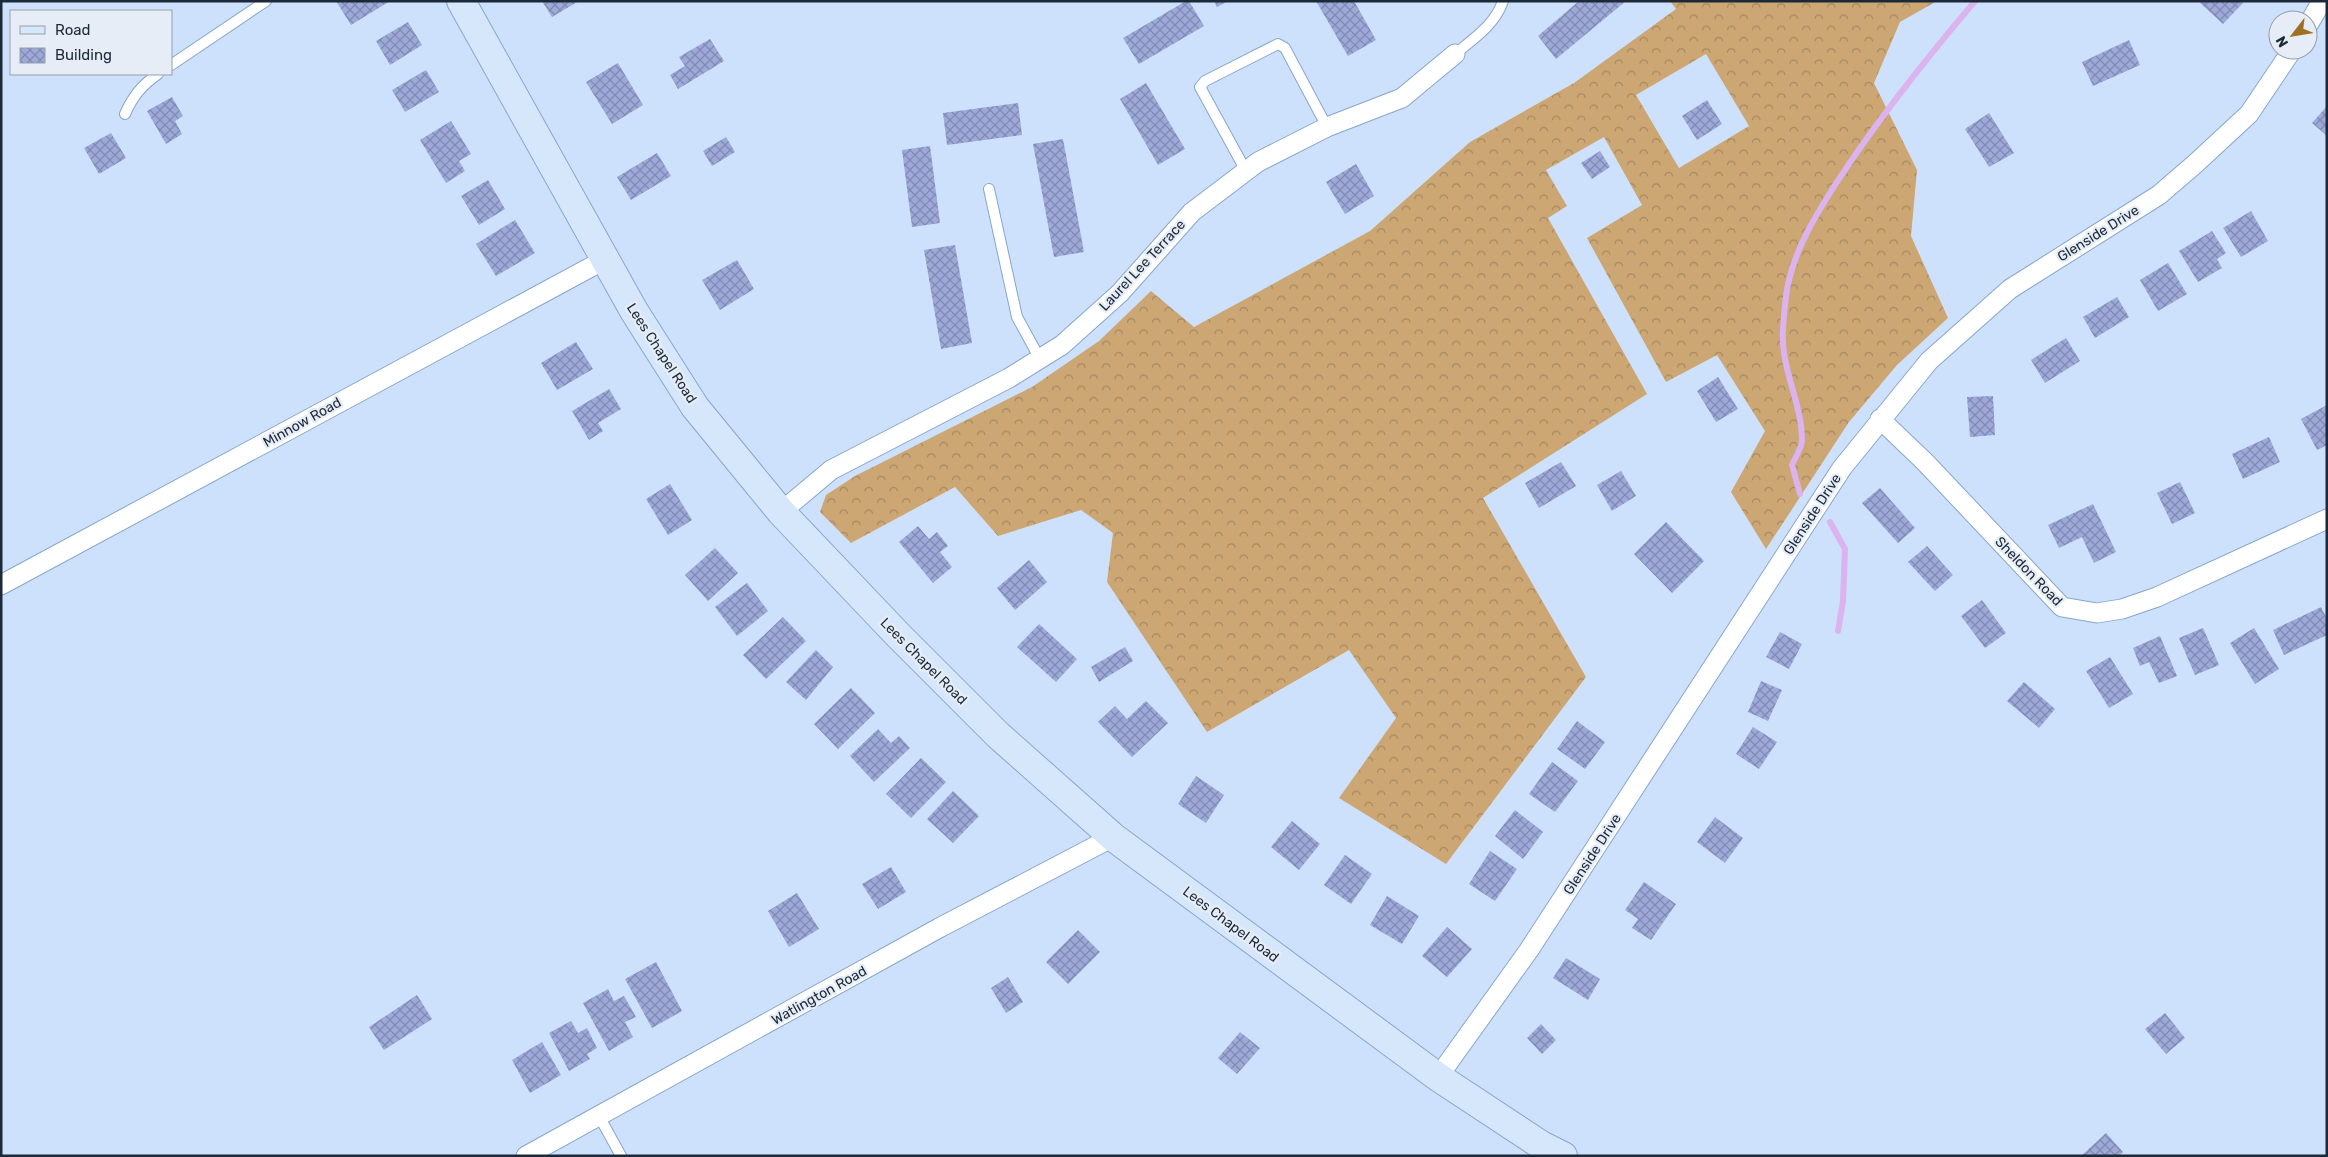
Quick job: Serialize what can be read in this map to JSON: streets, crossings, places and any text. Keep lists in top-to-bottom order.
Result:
{
  "streets": {
    "main road": ["Lees Chapel Road"],
    "street": [
      "Glenside Drive",
      "Laurel Lee Terrace",
      "Minnow Road",
      "Sheldon Road",
      "Watlington Road"
    ]
  },
  "crossings": [
    ["Glenside Drive", "Lees Chapel Road"],
    ["Glenside Drive", "Sheldon Road"],
    ["Laurel Lee Terrace", "Lees Chapel Road"],
    ["Lees Chapel Road", "Minnow Road"],
    ["Lees Chapel Road", "Watlington Road"]
  ],
  "legend": ["Road", "Building"],
  "north": "bottom left"
}
